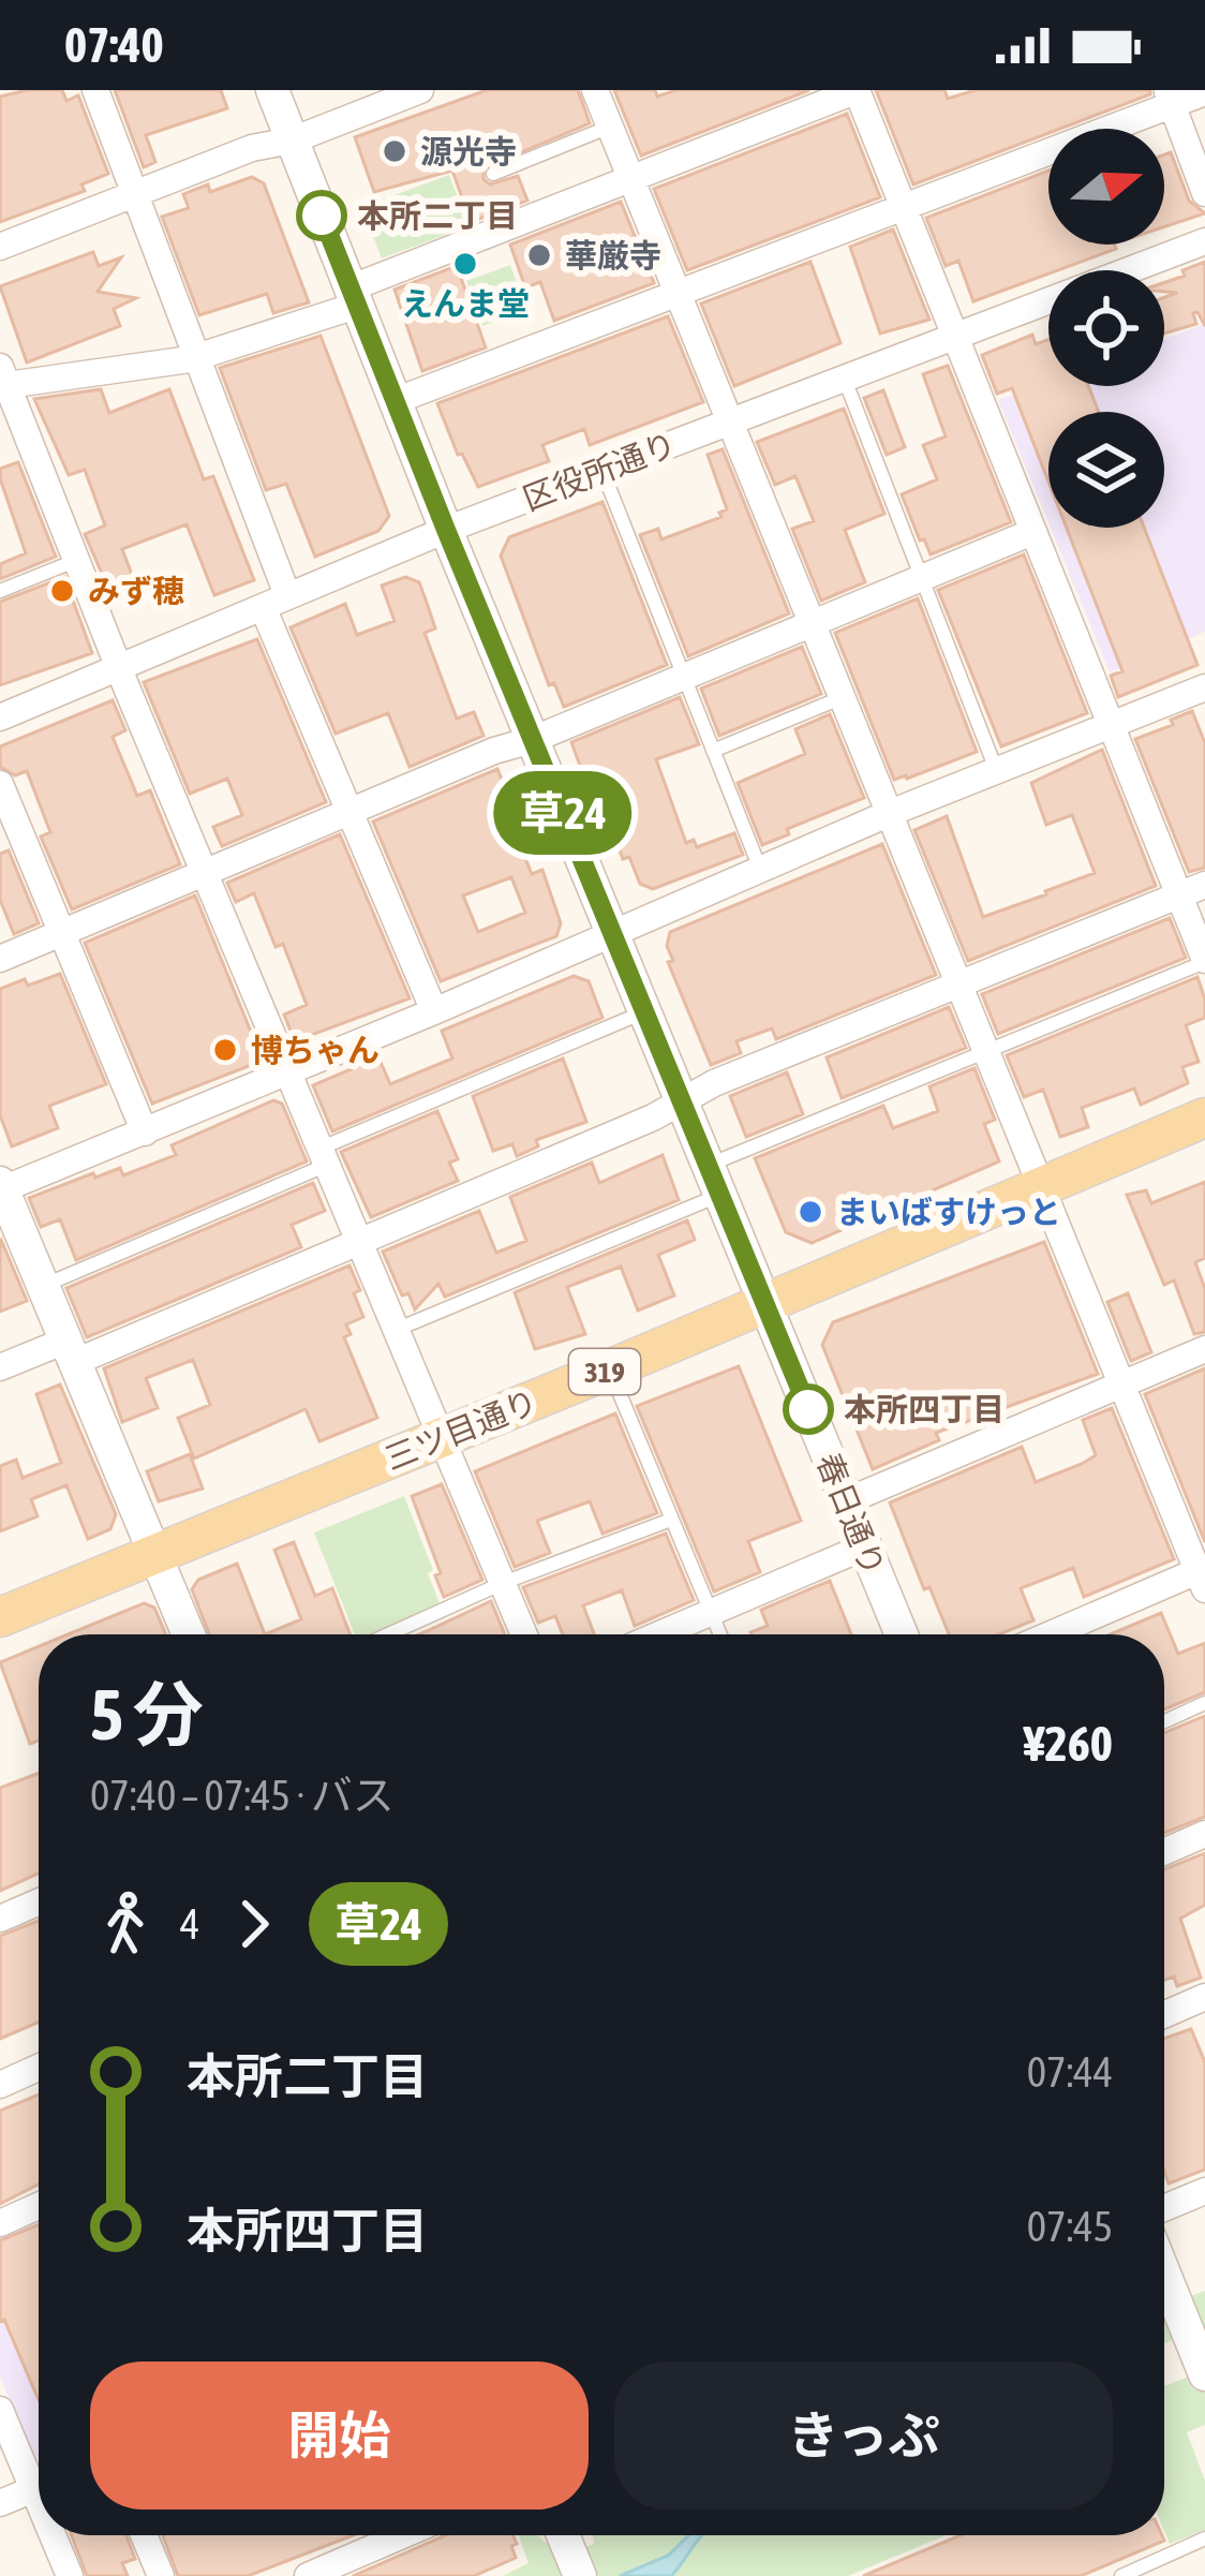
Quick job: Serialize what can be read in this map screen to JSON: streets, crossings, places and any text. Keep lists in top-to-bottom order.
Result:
{
  "streets": {
    "main road": ["319", "三ツ目通り"],
    "street": ["区役所通り", "春日通り"]
  },
  "crossings": [
    ["区役所通り", "春日通り"],
    ["三ツ目通り", "春日通り"]
  ],
  "places": [
    "源光寺",
    "本所二丁目",
    "華厳寺",
    "えんま堂",
    "みず穂",
    "博ちゃん",
    "まいばすけっと",
    "本所四丁目"
  ],
  "lines": ["bus line 草24"],
  "north": "right",
  "page": {
    "status": "07:40",
    "on_map": "草24",
    "heading": ["5 分", "07:40 – 07:45 · バス", "¥260"],
    "legs": ["4", "草24"],
    "list": [
      {
        "name": "本所二丁目",
        "value": "07:44"
      },
      {
        "name": "本所四丁目",
        "value": "07:45"
      }
    ],
    "buttons": ["開始", "きっぷ"]
  }
}
